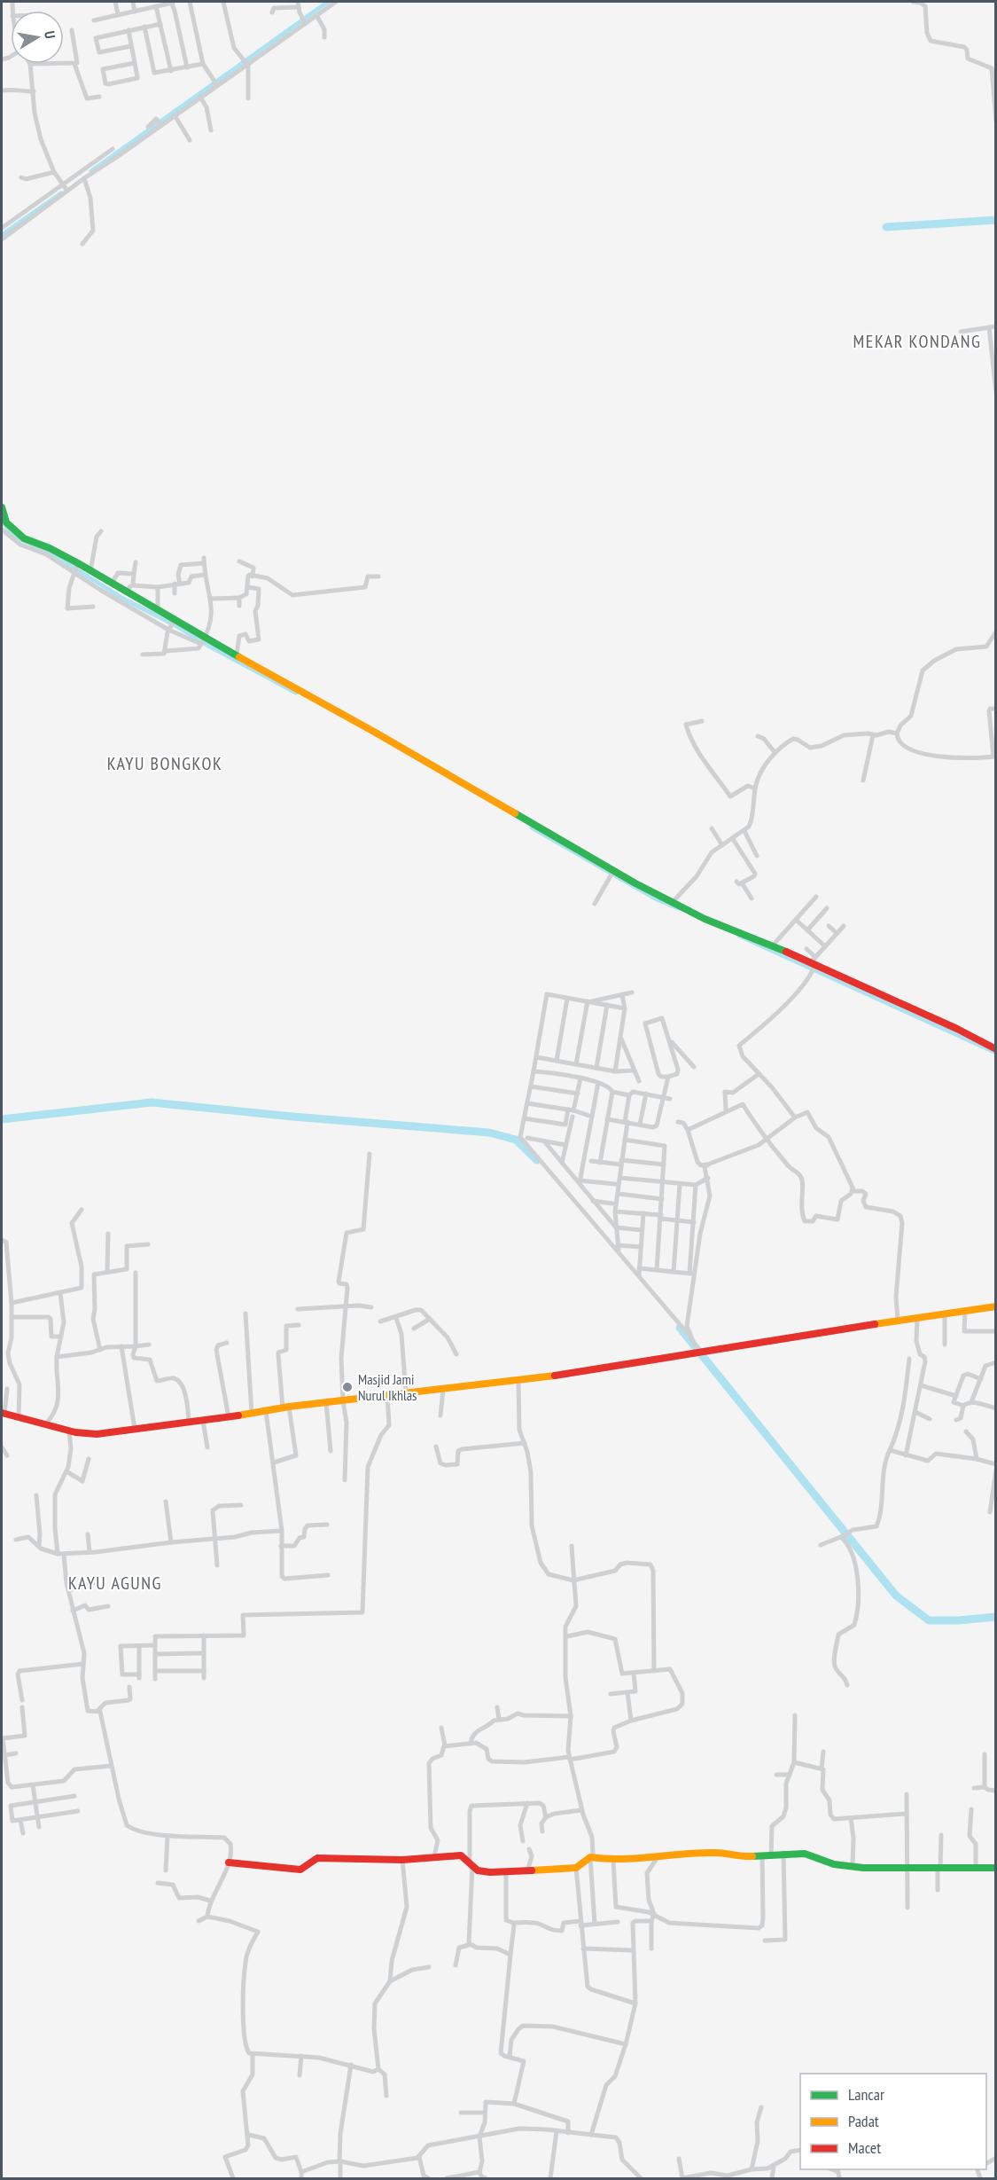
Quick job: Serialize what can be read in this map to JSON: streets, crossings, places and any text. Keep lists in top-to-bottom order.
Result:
{
  "districts": ["MEKAR KONDANG", "KAYU BONGKOK", "KAYU AGUNG"],
  "places": ["Masjid Jami Nurul Ikhlas"],
  "legend": ["Lancar", "Padat", "Macet"],
  "north": "right"
}
